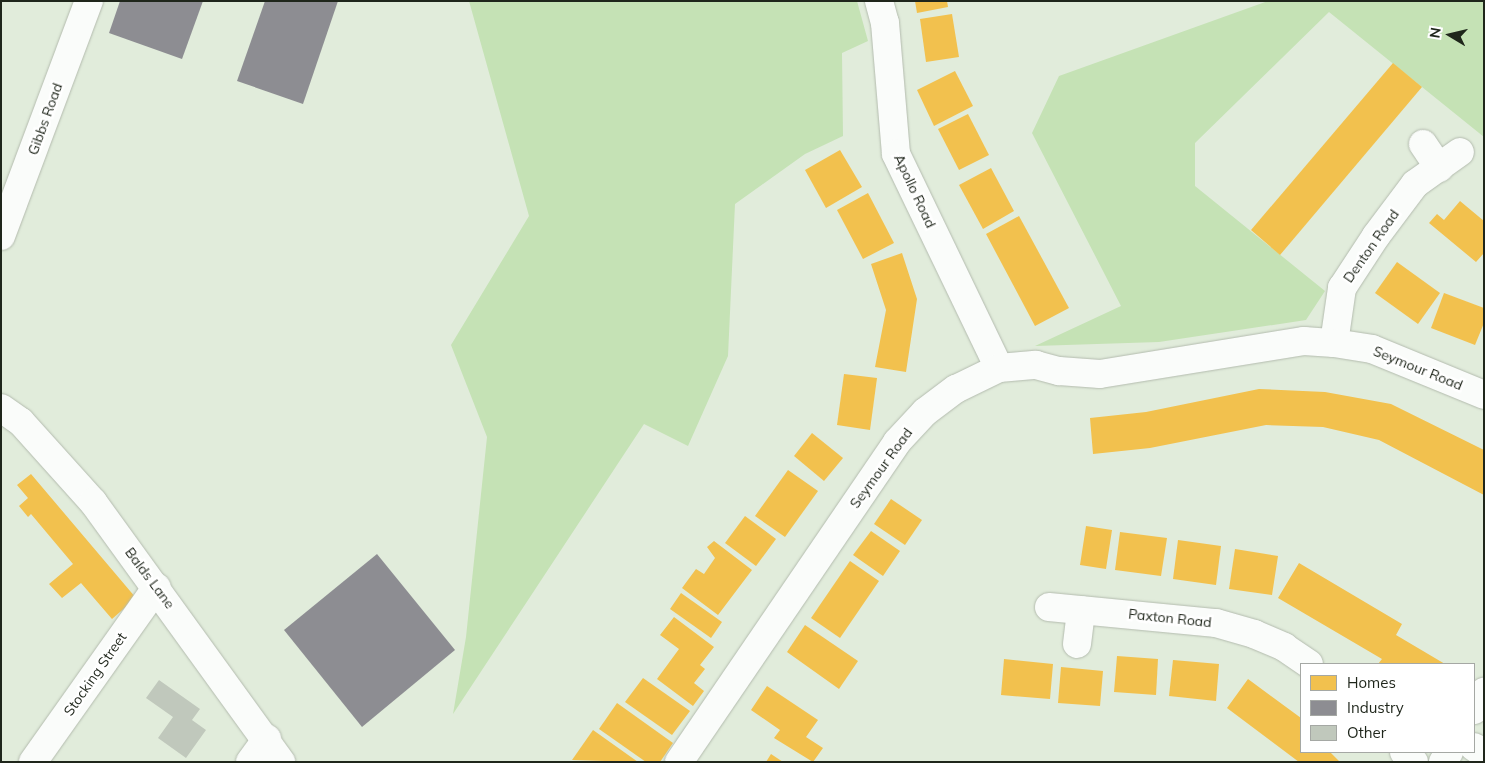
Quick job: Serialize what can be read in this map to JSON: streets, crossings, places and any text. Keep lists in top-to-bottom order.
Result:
{
  "streets": {
    "street": [
      "Gibbs Road",
      "Apollo Road",
      "Denton Road",
      "Seymour Road",
      "Balds Lane",
      "Paxton Road",
      "Stocking Street"
    ]
  },
  "crossings": [
    ["Apollo Road", "Seymour Road"],
    ["Denton Road", "Seymour Road"],
    ["Balds Lane", "Stocking Street"]
  ],
  "legend": ["Homes", "Industry", "Other"],
  "north": "left"
}
